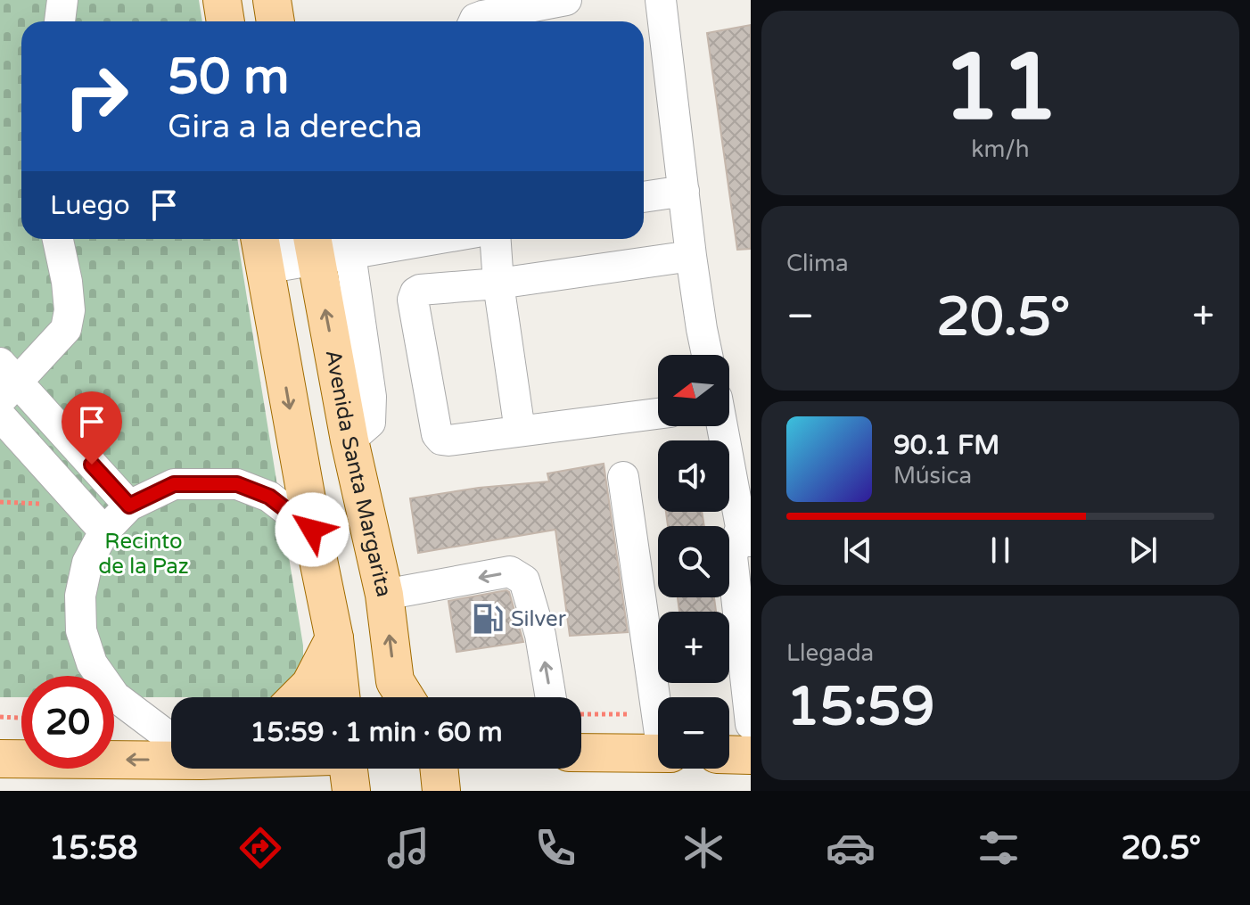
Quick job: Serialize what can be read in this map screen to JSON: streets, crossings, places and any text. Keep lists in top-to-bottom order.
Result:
{
  "streets": {
    "main road": ["Avenida Santa Margarita"]
  },
  "parks": ["Recinto de la Paz"],
  "places": {
    "fuel station": ["Silver"]
  },
  "north": "left",
  "page": {
    "tile": [
      ["11", "km/h"],
      "Clima",
      ["Llegada", "15:59"]
    ],
    "turn": ["50 m", "Gira a la derecha"],
    "then": "Luego",
    "heat": ["−", "20.5°", "+"],
    "map_buttons": ["+", "−"],
    "song": ["90.1 FM", "Música"],
    "limit": "20",
    "trip": "15:59 · 1 min · 60 m",
    "tabs": ["15:58", "20.5°"]
  }
}
